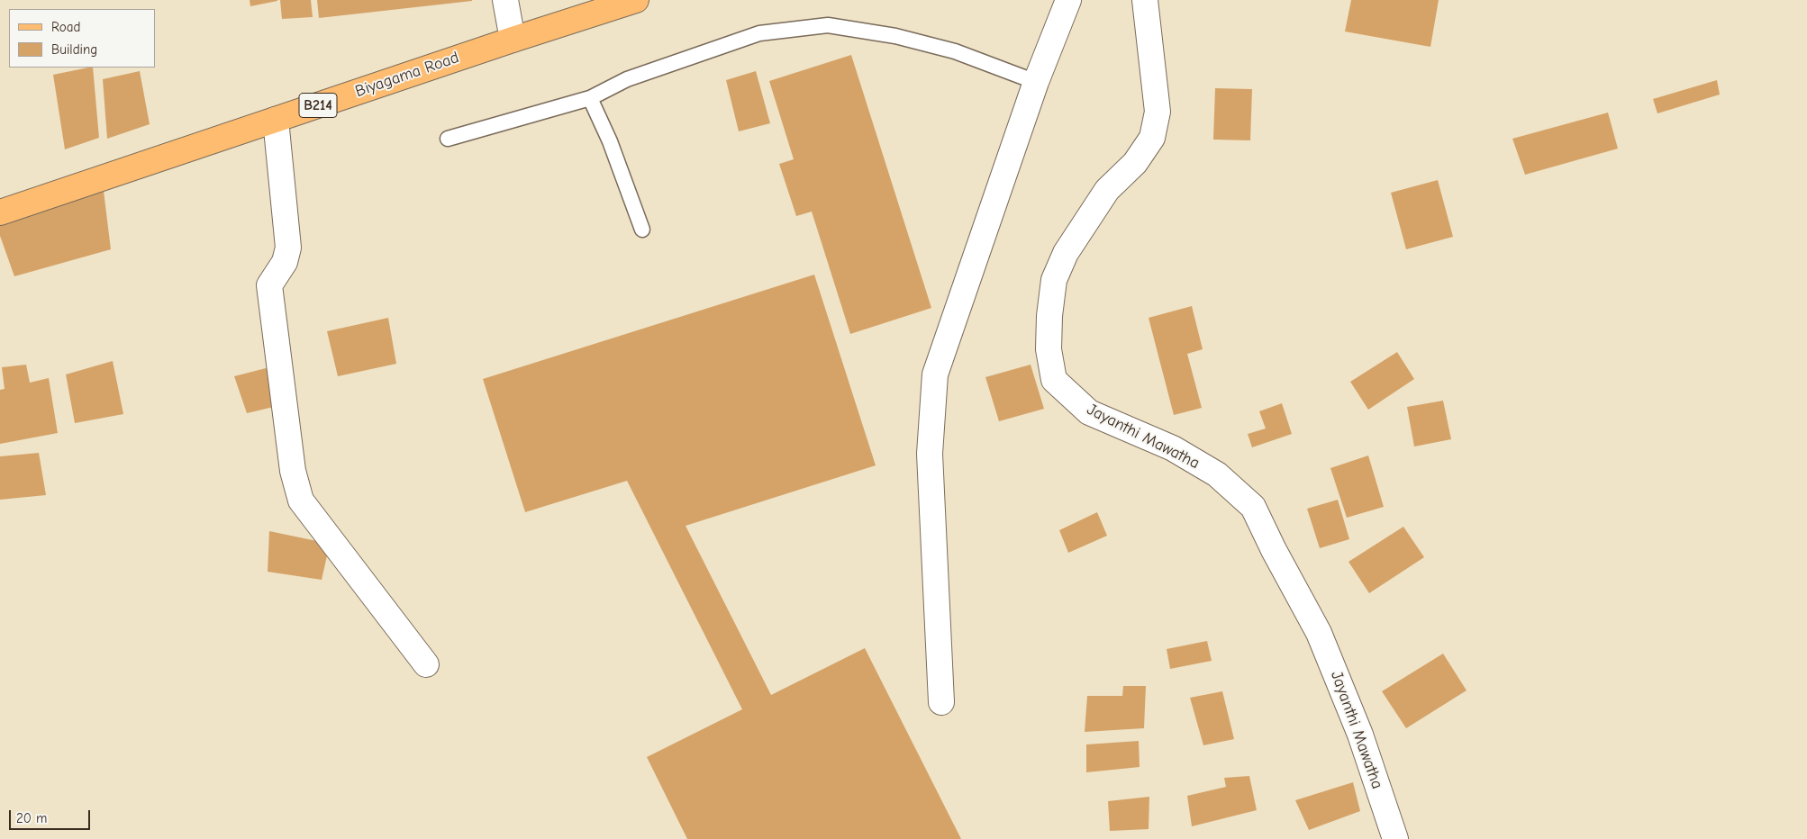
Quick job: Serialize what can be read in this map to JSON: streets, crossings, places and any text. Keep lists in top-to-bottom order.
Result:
{
  "streets": {
    "main road": ["Biyagama Road", "B214"],
    "street": ["Jayanthi Mawatha"]
  },
  "legend": ["Road", "Building"],
  "scale_bar": "20 m"
}
